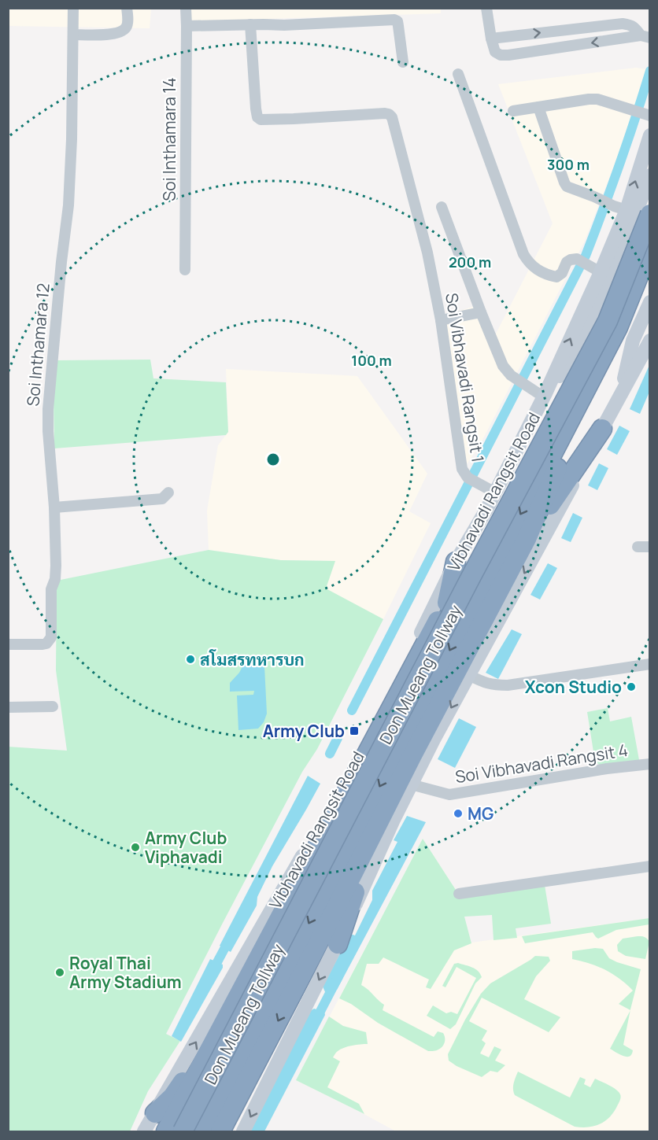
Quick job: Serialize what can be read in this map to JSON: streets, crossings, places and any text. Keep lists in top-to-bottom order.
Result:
{
  "streets": {
    "highway": ["Vibhavadi Rangsit Road", "Don Mueang Tollway"],
    "street": [
      "Soi Inthamara 14",
      "Soi Inthamara 12",
      "Soi Vibhavadi Rangsit 1",
      "Soi Vibhavadi Rangsit 4"
    ]
  },
  "crossings": [
    ["Soi Vibhavadi Rangsit 1", "Vibhavadi Rangsit Road"]
  ],
  "places": {
    "other": [
      "สโมสรทหารบก",
      "Xcon Studio",
      "MG",
      "Army Club Viphavadi",
      "Royal Thai Army Stadium"
    ],
    "transit": ["Army Club"]
  },
  "rings": ["300 m", "200 m", "100 m"]
}
